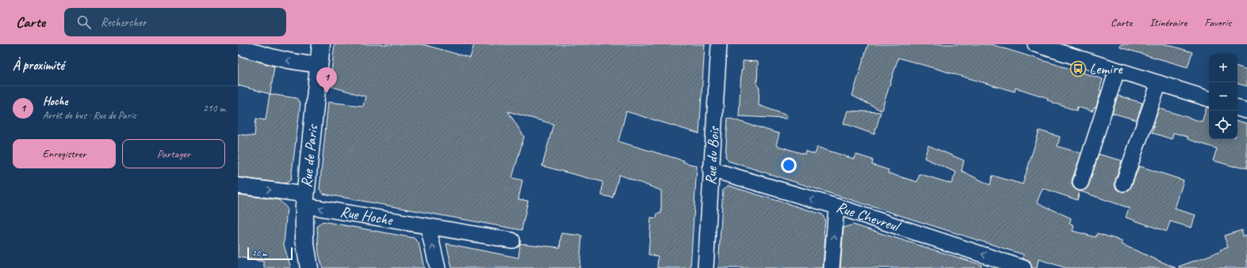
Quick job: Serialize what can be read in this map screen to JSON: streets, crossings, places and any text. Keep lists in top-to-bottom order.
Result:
{
  "streets": {
    "main road": ["Rue de Paris"],
    "street": ["Rue du Bois", "Rue Hoche", "Rue Chevreul"]
  },
  "crossings": [
    ["Rue du Bois", "Rue Chevreul"],
    ["Rue de Paris", "Rue Hoche"]
  ],
  "one_way": ["Rue Chevreul"],
  "places": {
    "bus stop": ["Lemire"]
  },
  "scale_bar": "20 m",
  "page": {
    "header": "Carte",
    "search": "Rechercher",
    "nav": ["Carte", "Itinéraire", "Favoris"],
    "heading": "À proximité",
    "map_buttons": ["+", "−"],
    "pins": "1",
    "list": [
      {
        "mark": "1",
        "name": "Hoche",
        "note": "Arrêt de bus · Rue de Paris",
        "value": "210 m"
      }
    ],
    "buttons": ["Enregistrer", "Partager"],
    "scale": "20 m"
  }
}
